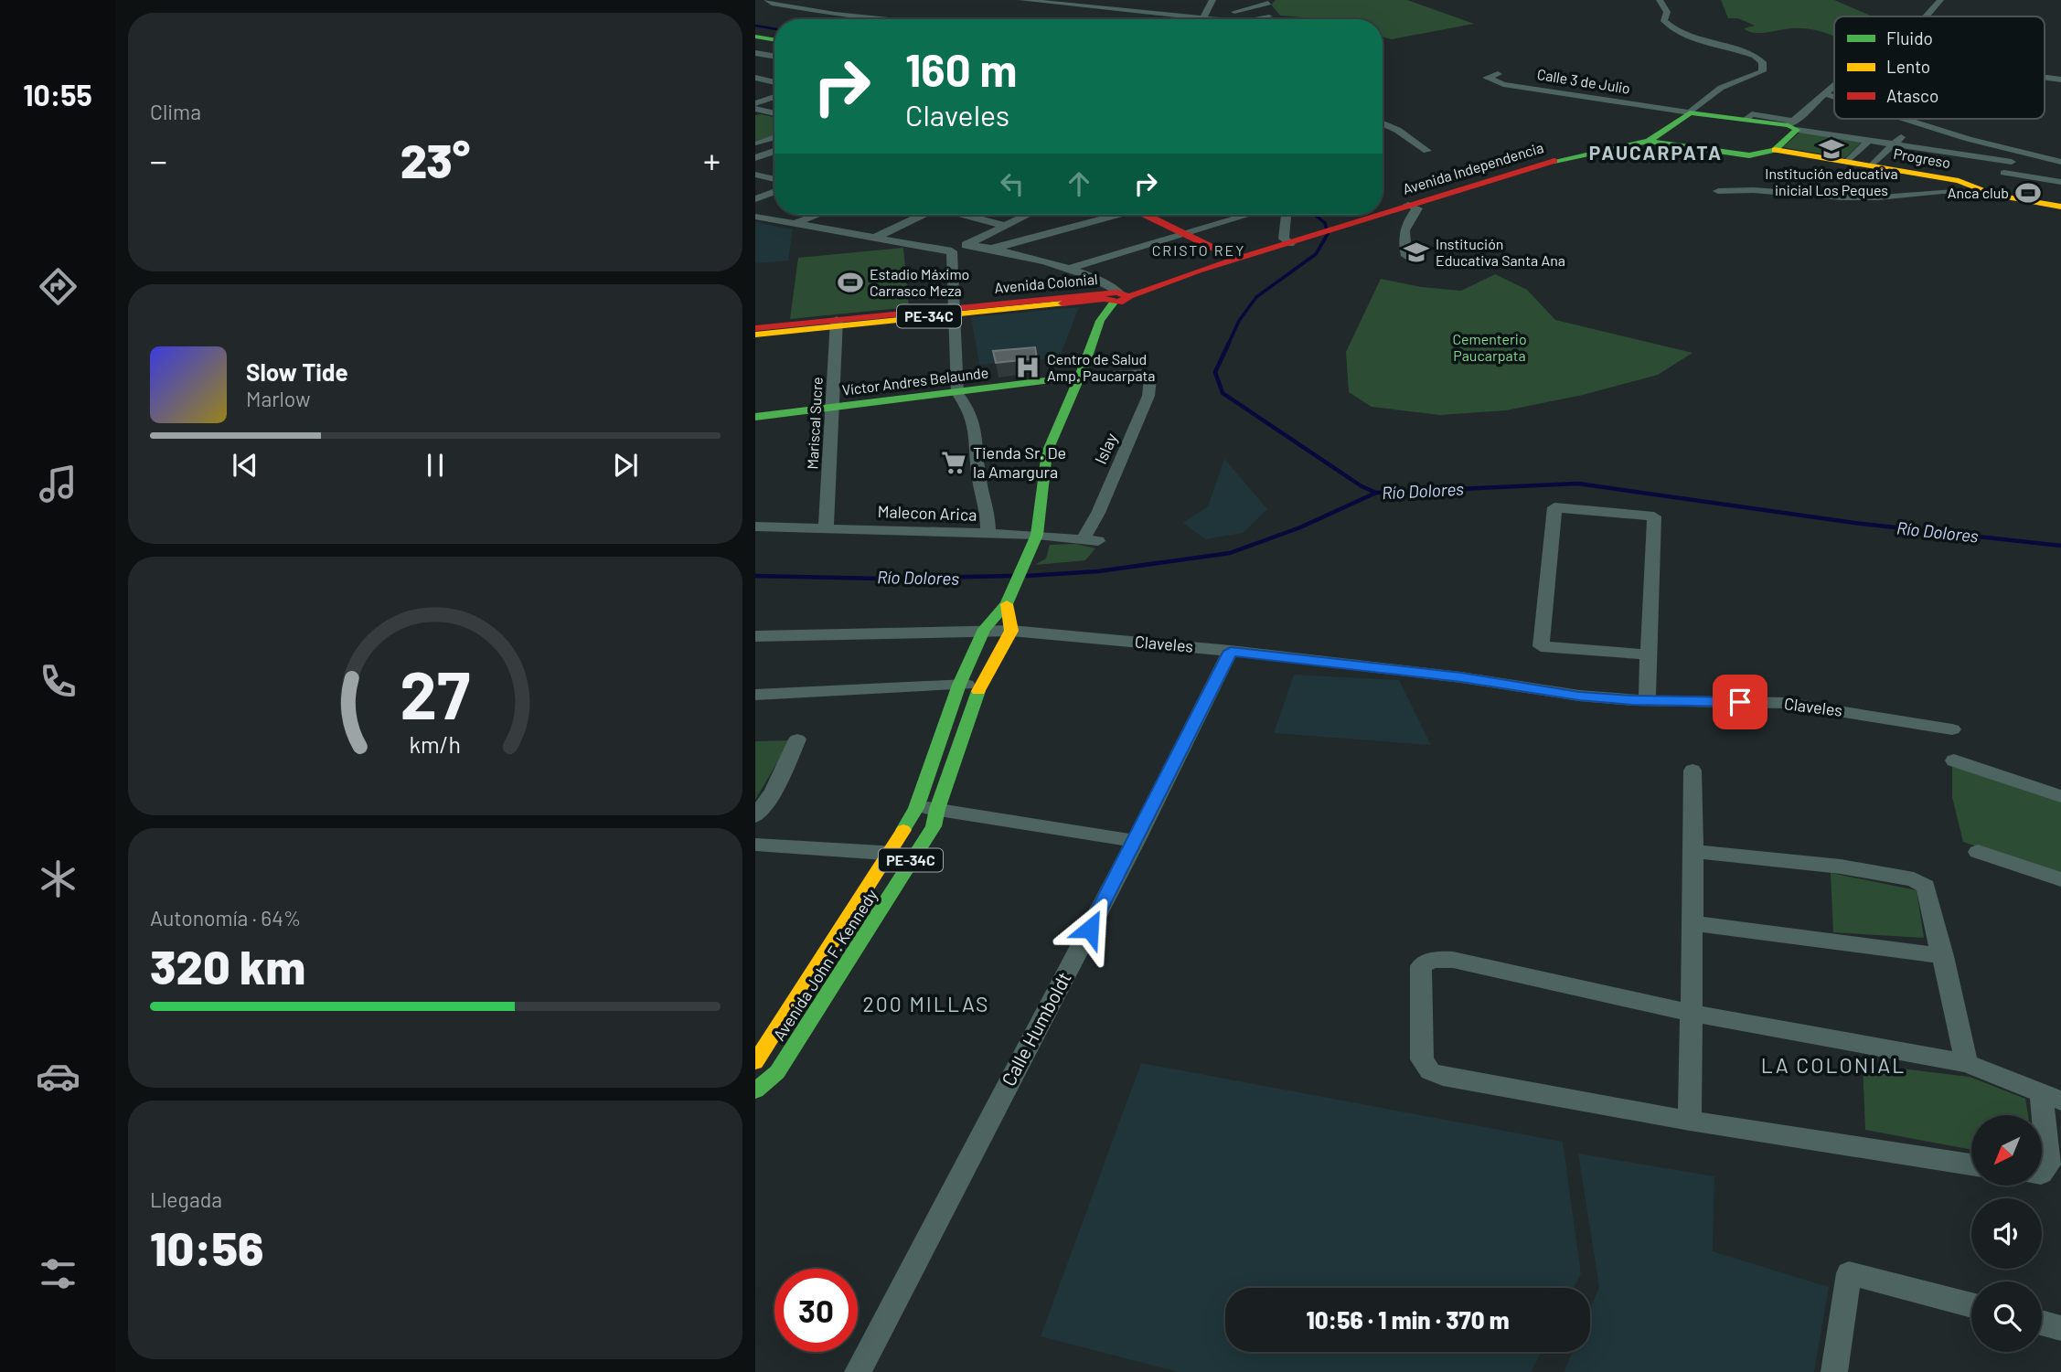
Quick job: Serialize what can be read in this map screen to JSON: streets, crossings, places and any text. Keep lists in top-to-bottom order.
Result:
{
  "streets": {
    "main road": [
      "Progreso",
      "Avenida Independencia",
      "Avenida Colonial",
      "PE-34C",
      "Víctor Andres Belaunde",
      "Avenida John F. Kennedy"
    ],
    "street": [
      "Calle 3 de Julio",
      "Mariscal Sucre",
      "Islay",
      "Malecon Arica",
      "Claveles",
      "Calle Humboldt"
    ]
  },
  "crossings": [
    ["Calle 3 de Julio", "Avenida Independencia"],
    ["Avenida Independencia", "Avenida Colonial"],
    ["Avenida Independencia", "PE-34C"],
    ["Avenida Colonial", "PE-34C"],
    ["Avenida Colonial", "Mariscal Sucre"],
    ["PE-34C", "Víctor Andres Belaunde"],
    ["PE-34C", "Malecon Arica"],
    ["PE-34C", "Avenida John F. Kennedy"],
    ["Víctor Andres Belaunde", "Mariscal Sucre"],
    ["Víctor Andres Belaunde", "Islay"],
    ["Mariscal Sucre", "Malecon Arica"],
    ["Islay", "Malecon Arica"],
    ["Malecon Arica", "Avenida John F. Kennedy"],
    ["Claveles", "Avenida John F. Kennedy"],
    ["Claveles", "Calle Humboldt"]
  ],
  "districts": [
    "PAUCARPATA",
    "CRISTO REY",
    "200 MILLAS",
    "LA COLONIAL"
  ],
  "water": ["Río Dolores"],
  "parks": ["Cementerio Paucarpata"],
  "places": {
    "school or university": ["Institución educativa inicial Los Peques", "Institución Educativa Santa Ana"],
    "sports": ["Anca club", "Estadio Máximo Carrasco Meza"],
    "hospital": ["Centro de Salud Amp. Paucarpata"],
    "supermarket": ["Tienda Sr. De la Amargura"]
  },
  "legend": ["Fluido", "Lento", "Atasco"],
  "north": "bottom left",
  "page": {
    "tabs": "10:55",
    "tile": [
      "Clima",
      ["Autonomía · 64%", "320 km"],
      ["Llegada", "10:56"]
    ],
    "turn": ["160 m", "Claveles"],
    "heat": ["−", "23°", "+"],
    "song": ["Slow Tide", "Marlow"],
    "limit": "30",
    "trip": "10:56 · 1 min · 370 m",
    "gauge": ["27", "km/h"]
  }
}
